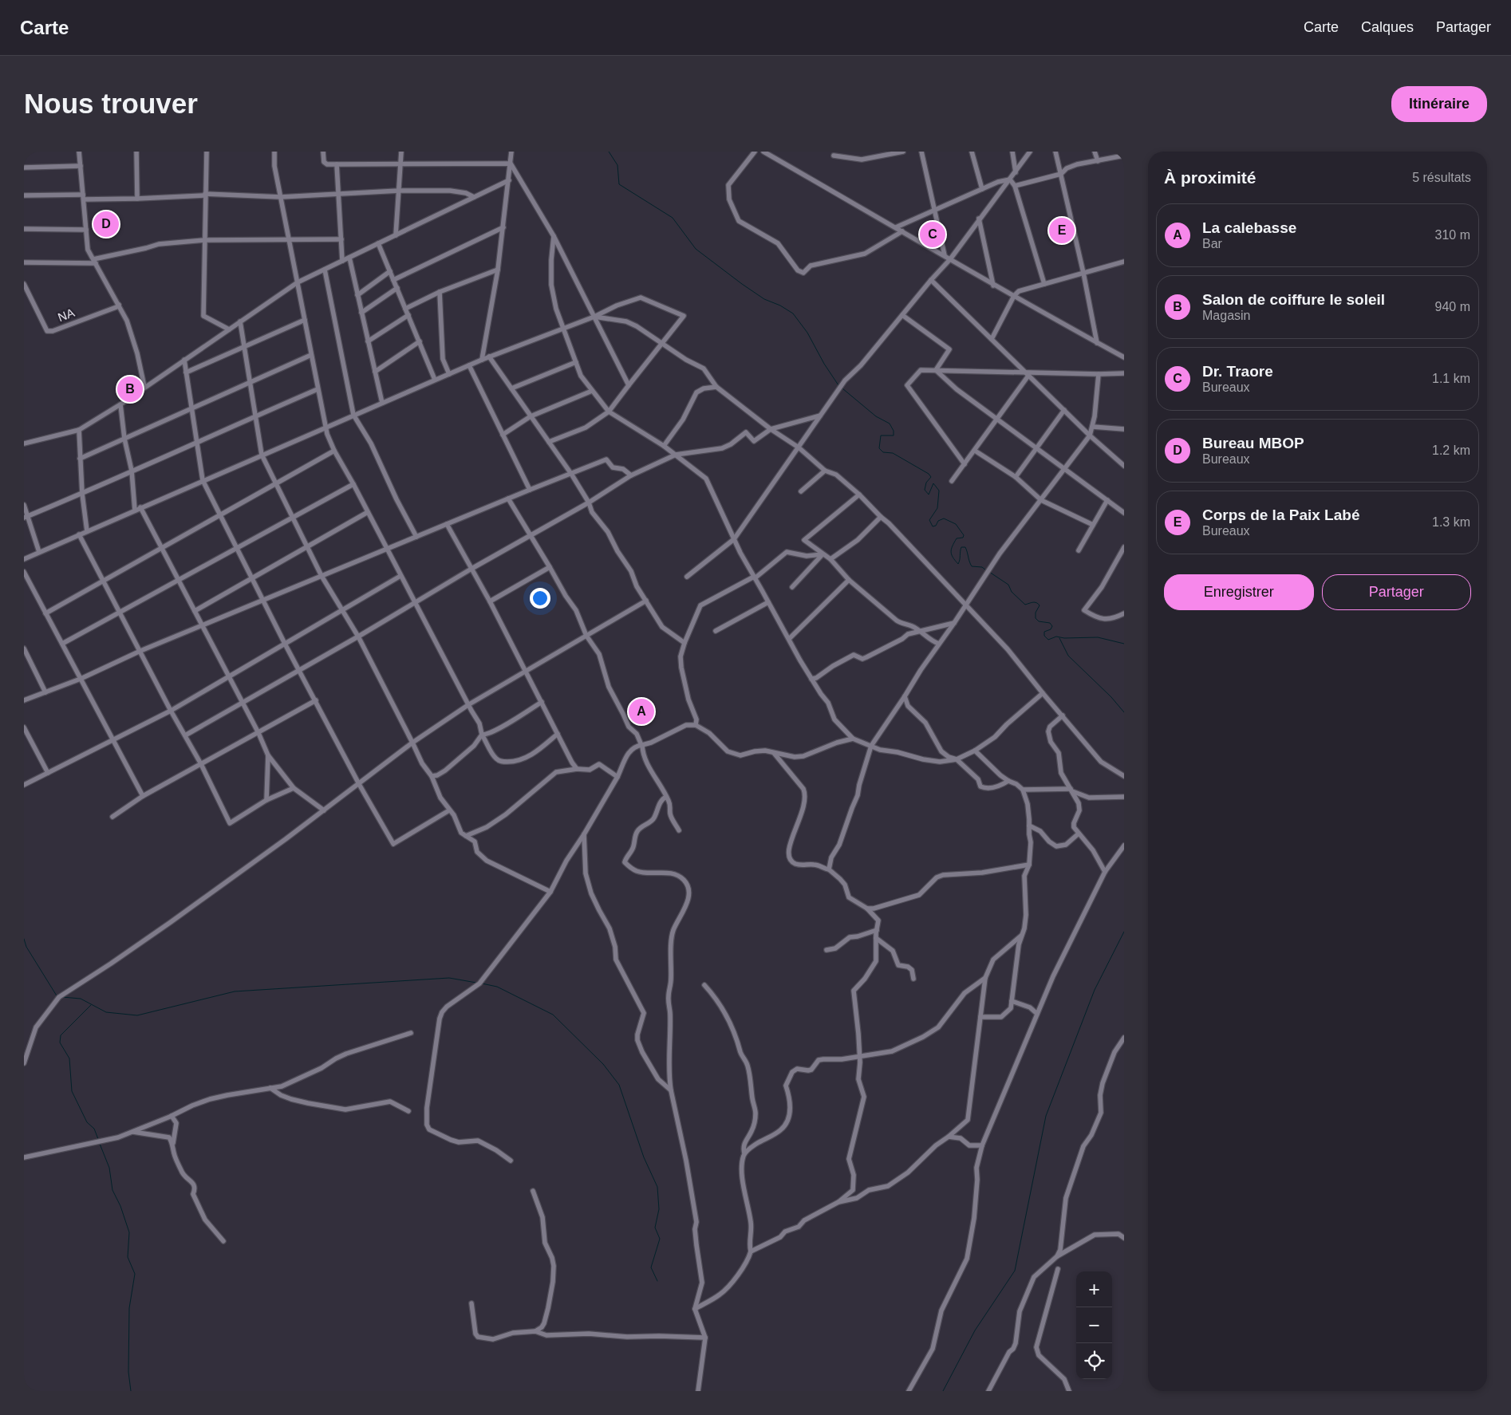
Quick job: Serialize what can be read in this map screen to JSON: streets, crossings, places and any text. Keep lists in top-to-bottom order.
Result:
{
  "streets": {
    "street": ["NA"]
  },
  "page": {
    "header": "Carte",
    "nav": ["Carte", "Calques", "Partager"],
    "buttons": [
      "Itinéraire",
      ["Enregistrer", "Partager"]
    ],
    "title": "Nous trouver",
    "heading": ["À proximité", "5 résultats"],
    "list": [
      {
        "mark": "A",
        "name": "La calebasse",
        "note": "Bar",
        "value": "310 m"
      },
      {
        "mark": "B",
        "name": "Salon de coiffure le soleil",
        "note": "Magasin",
        "value": "940 m"
      },
      {
        "mark": "C",
        "name": "Dr. Traore",
        "note": "Bureaux",
        "value": "1.1 km"
      },
      {
        "mark": "D",
        "name": "Bureau MBOP",
        "note": "Bureaux",
        "value": "1.2 km"
      },
      {
        "mark": "E",
        "name": "Corps de la Paix Labé",
        "note": "Bureaux",
        "value": "1.3 km"
      }
    ],
    "pins": [
      "D",
      "E",
      "C",
      "B",
      "A"
    ],
    "map_buttons": ["+", "−"]
  }
}
